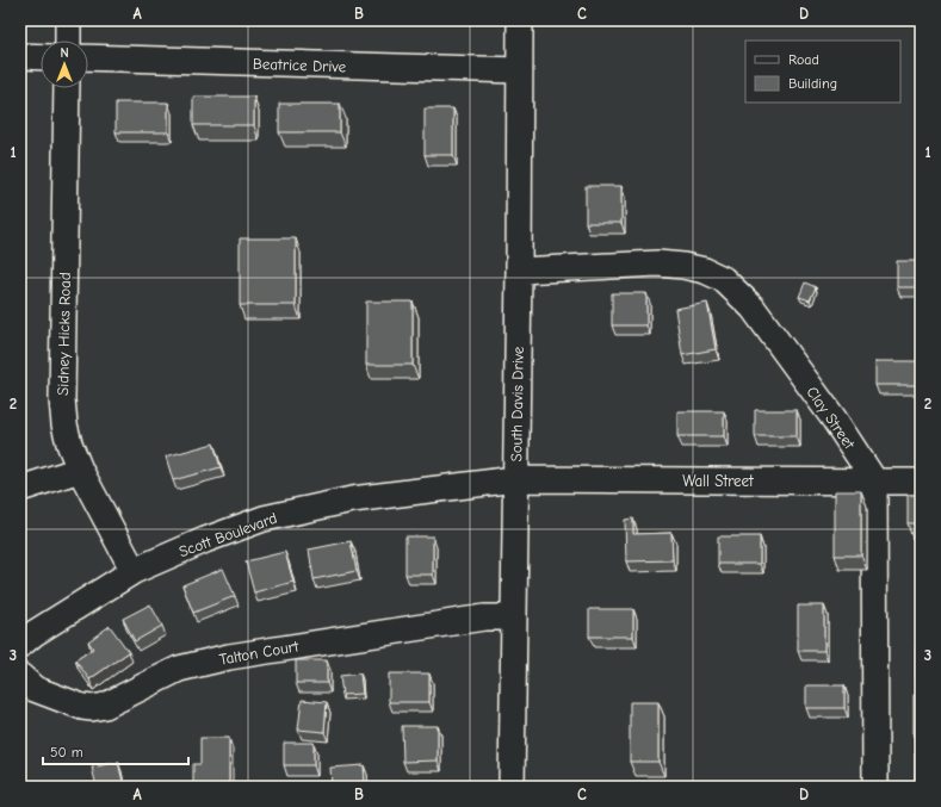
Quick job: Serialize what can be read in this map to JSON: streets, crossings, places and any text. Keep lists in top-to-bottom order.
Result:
{
  "streets": {
    "street": [
      "Beatrice Drive",
      "Sidney Hicks Road",
      "South Davis Drive",
      "Clay Street",
      "Wall Street",
      "Scott Boulevard",
      "Talton Court"
    ]
  },
  "crossings": [
    ["Beatrice Drive", "South Davis Drive"],
    ["Sidney Hicks Road", "Scott Boulevard"],
    ["South Davis Drive", "Clay Street"],
    ["South Davis Drive", "Wall Street"],
    ["South Davis Drive", "Scott Boulevard"],
    ["South Davis Drive", "Talton Court"],
    ["Clay Street", "Wall Street"],
    ["Wall Street", "Scott Boulevard"]
  ],
  "legend": ["Road", "Building"],
  "scale_bar": "50 m",
  "north": "top",
  "grid": {
    "columns": [
      "A",
      "B",
      "C",
      "D"
    ],
    "rows": ["1", "2", "3"]
  }
}
